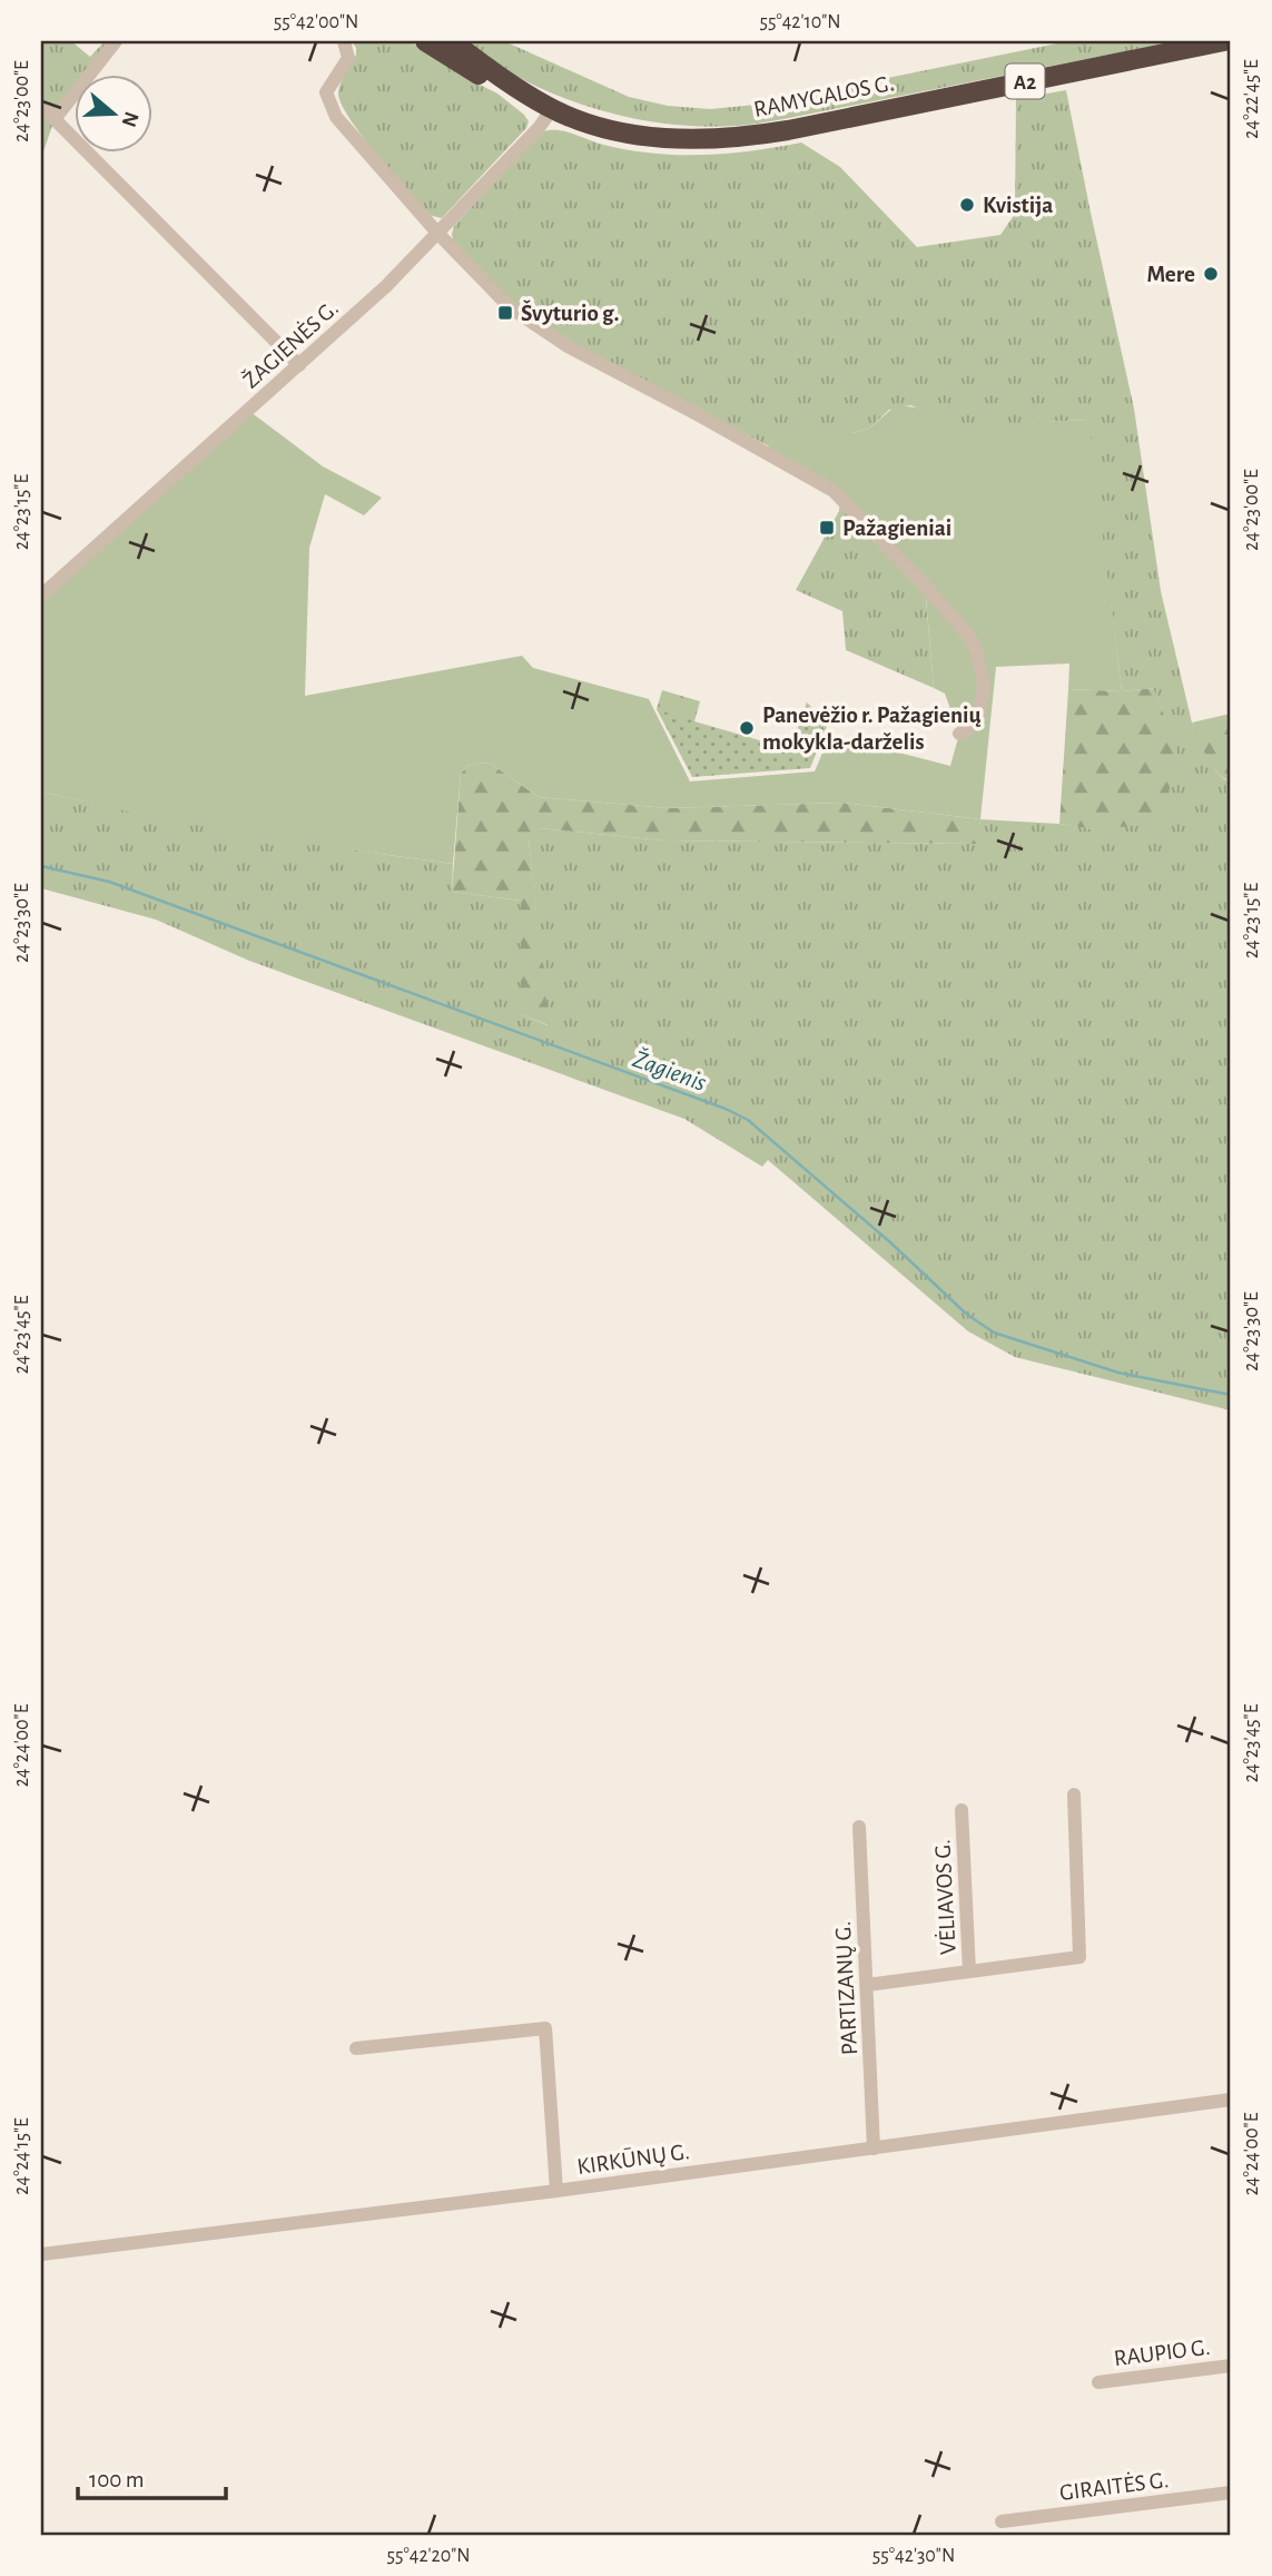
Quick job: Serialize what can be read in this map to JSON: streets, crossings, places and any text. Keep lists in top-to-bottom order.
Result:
{
  "streets": {
    "highway": ["A2", "RAMYGALOS G."],
    "street": [
      "ŽAGIENĖS G.",
      "VĖLIAVOS G.",
      "PARTIZANŲ G.",
      "KIRKŪNŲ G.",
      "RAUPIO G.",
      "GIRAITĖS G."
    ]
  },
  "crossings": [
    ["A2", "RAMYGALOS G."],
    ["A2", "ŽAGIENĖS G."],
    ["RAMYGALOS G.", "ŽAGIENĖS G."],
    ["VĖLIAVOS G.", "PARTIZANŲ G."],
    ["PARTIZANŲ G.", "KIRKŪNŲ G."]
  ],
  "water": ["Žagienis"],
  "places": {
    "other": ["Kvistija", "Mere", "Panevėžio r. Pažagienių mokykla-darželis"],
    "transit": ["Švyturio g.", "Pažagieniai"]
  },
  "scale_bar": "100 m",
  "north": "right",
  "coordinates": [
    "55°42'00\"N",
    "55°42'10\"N",
    "24°22'45\"E",
    "24°23'00\"E",
    "24°23'15\"E",
    "24°23'30\"E",
    "24°23'45\"E",
    "24°24'00\"E",
    "24°24'15\"E",
    "55°42'20\"N",
    "55°42'30\"N"
  ]
}
